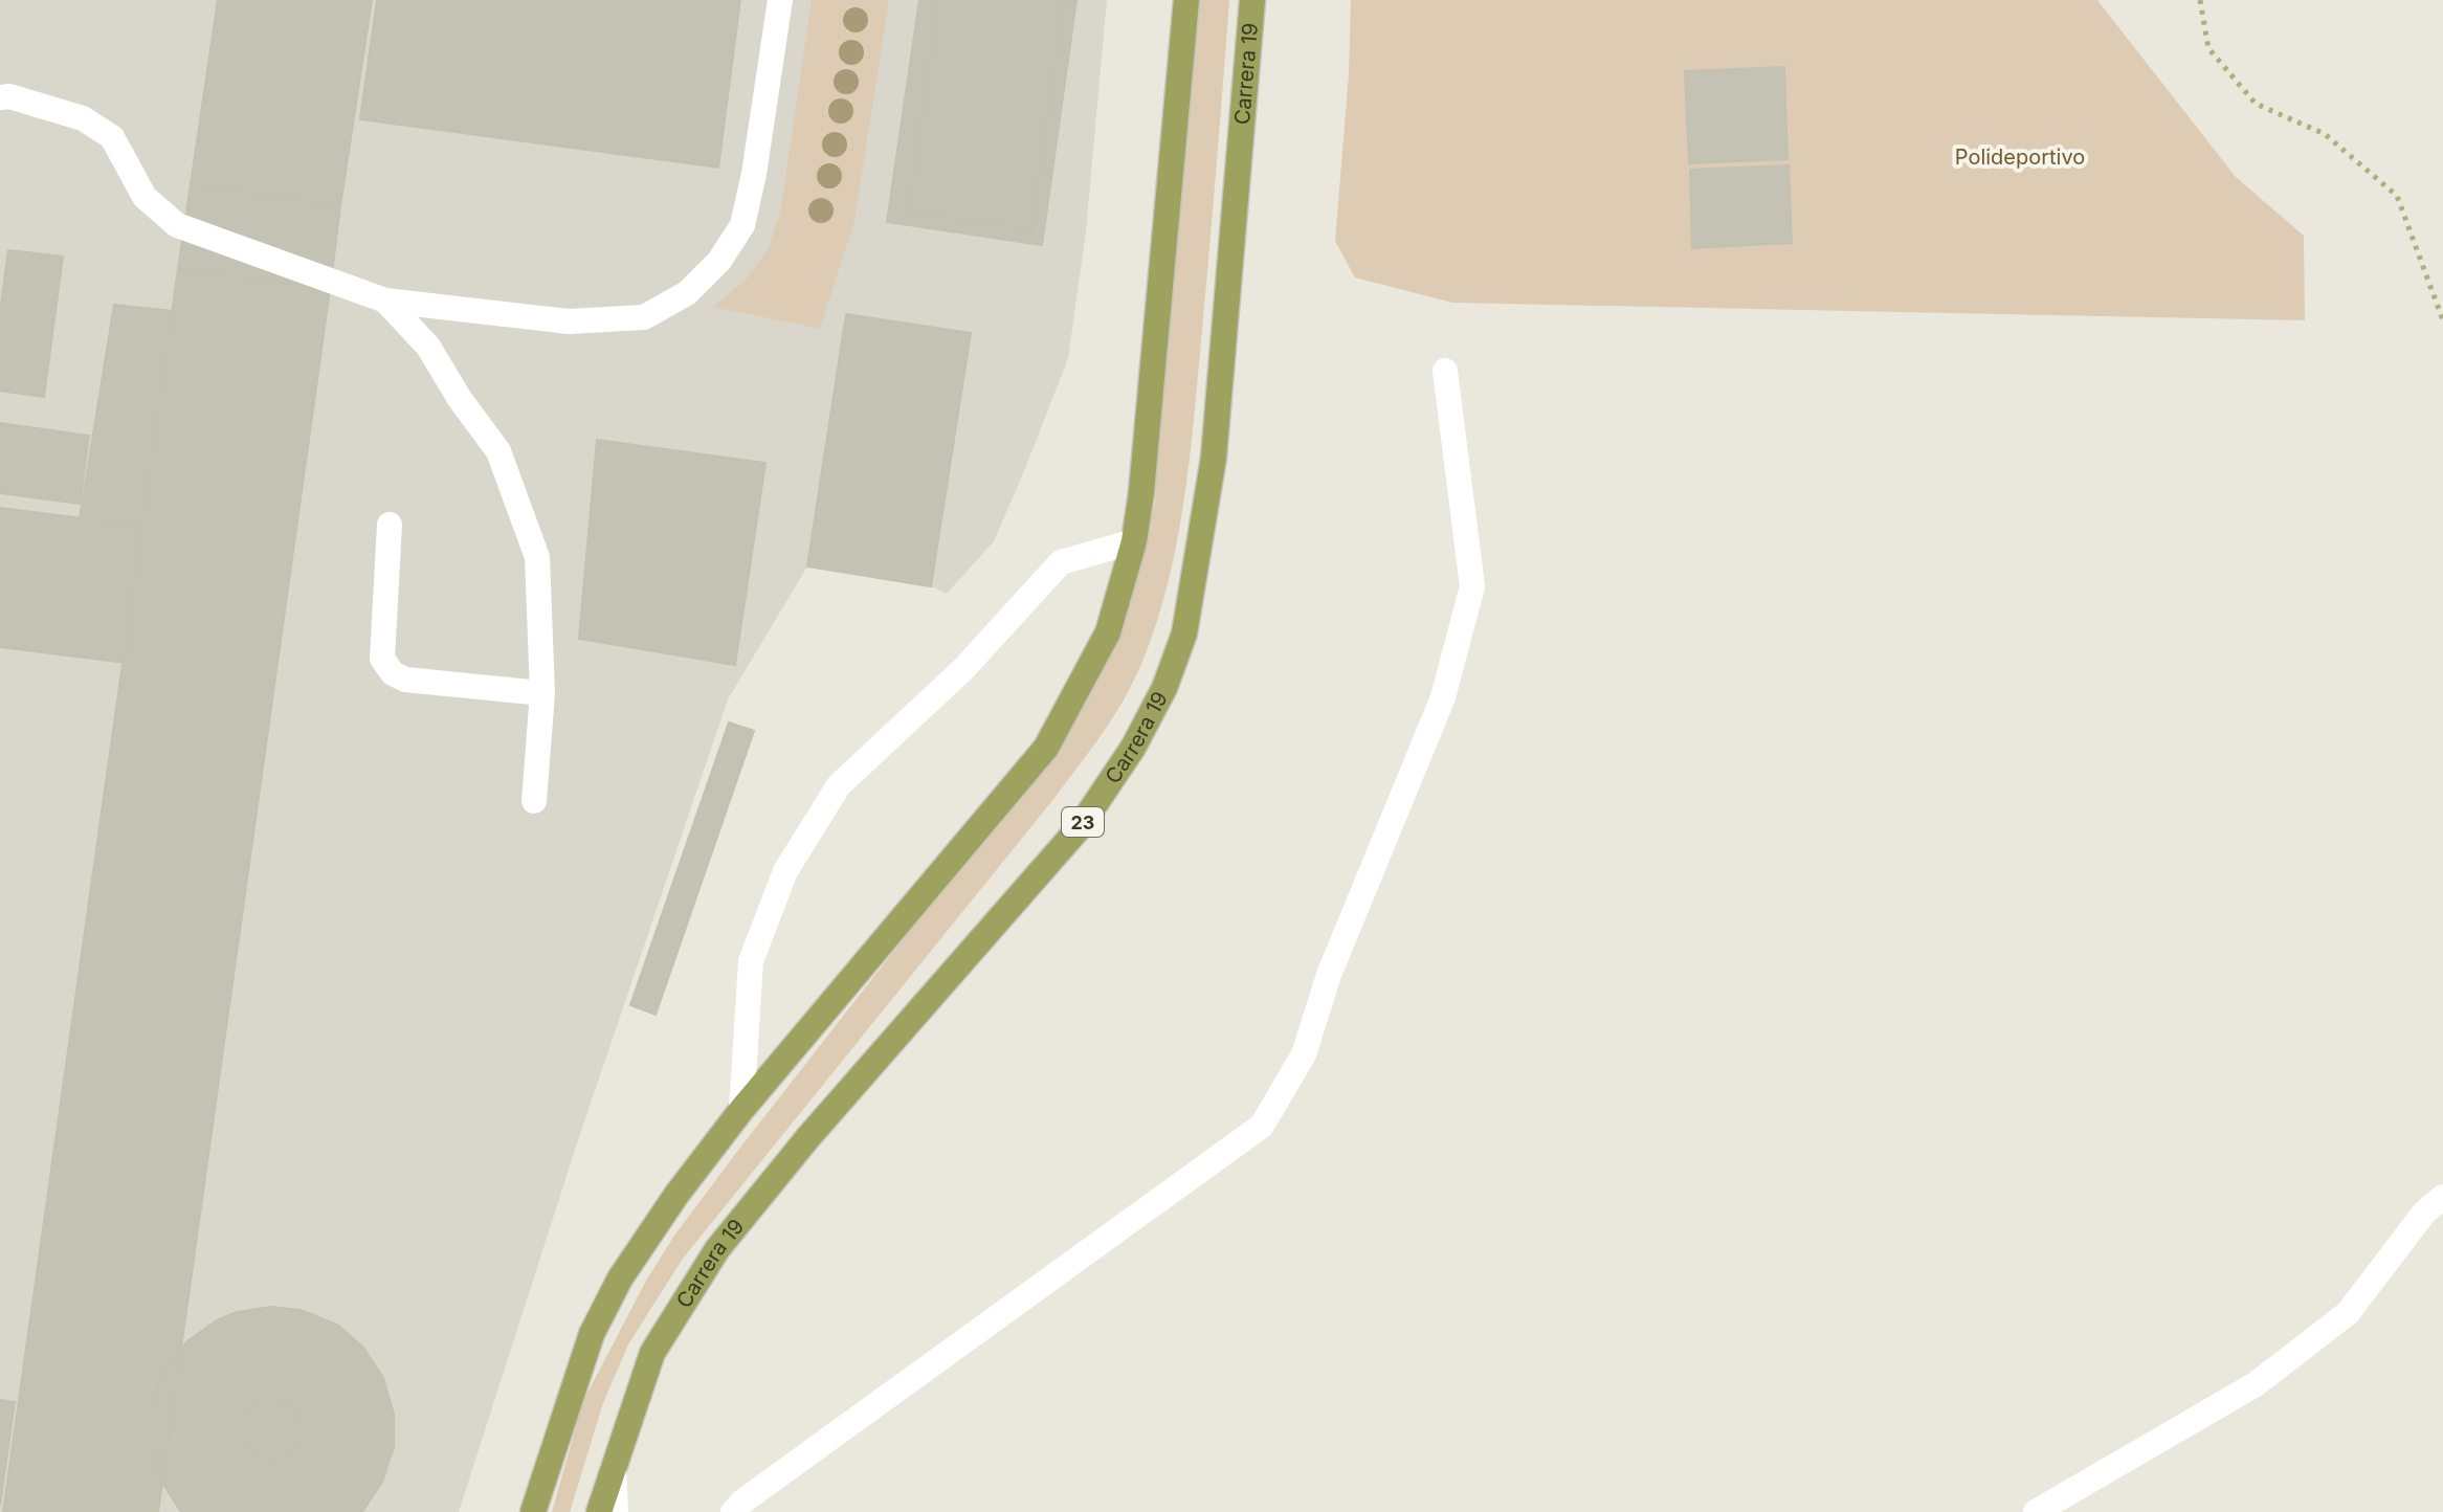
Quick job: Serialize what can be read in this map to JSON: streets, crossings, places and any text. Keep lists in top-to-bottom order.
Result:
{
  "streets": {
    "main road": ["Carrera 19", "23"]
  },
  "parks": ["Polideportivo"]
}
